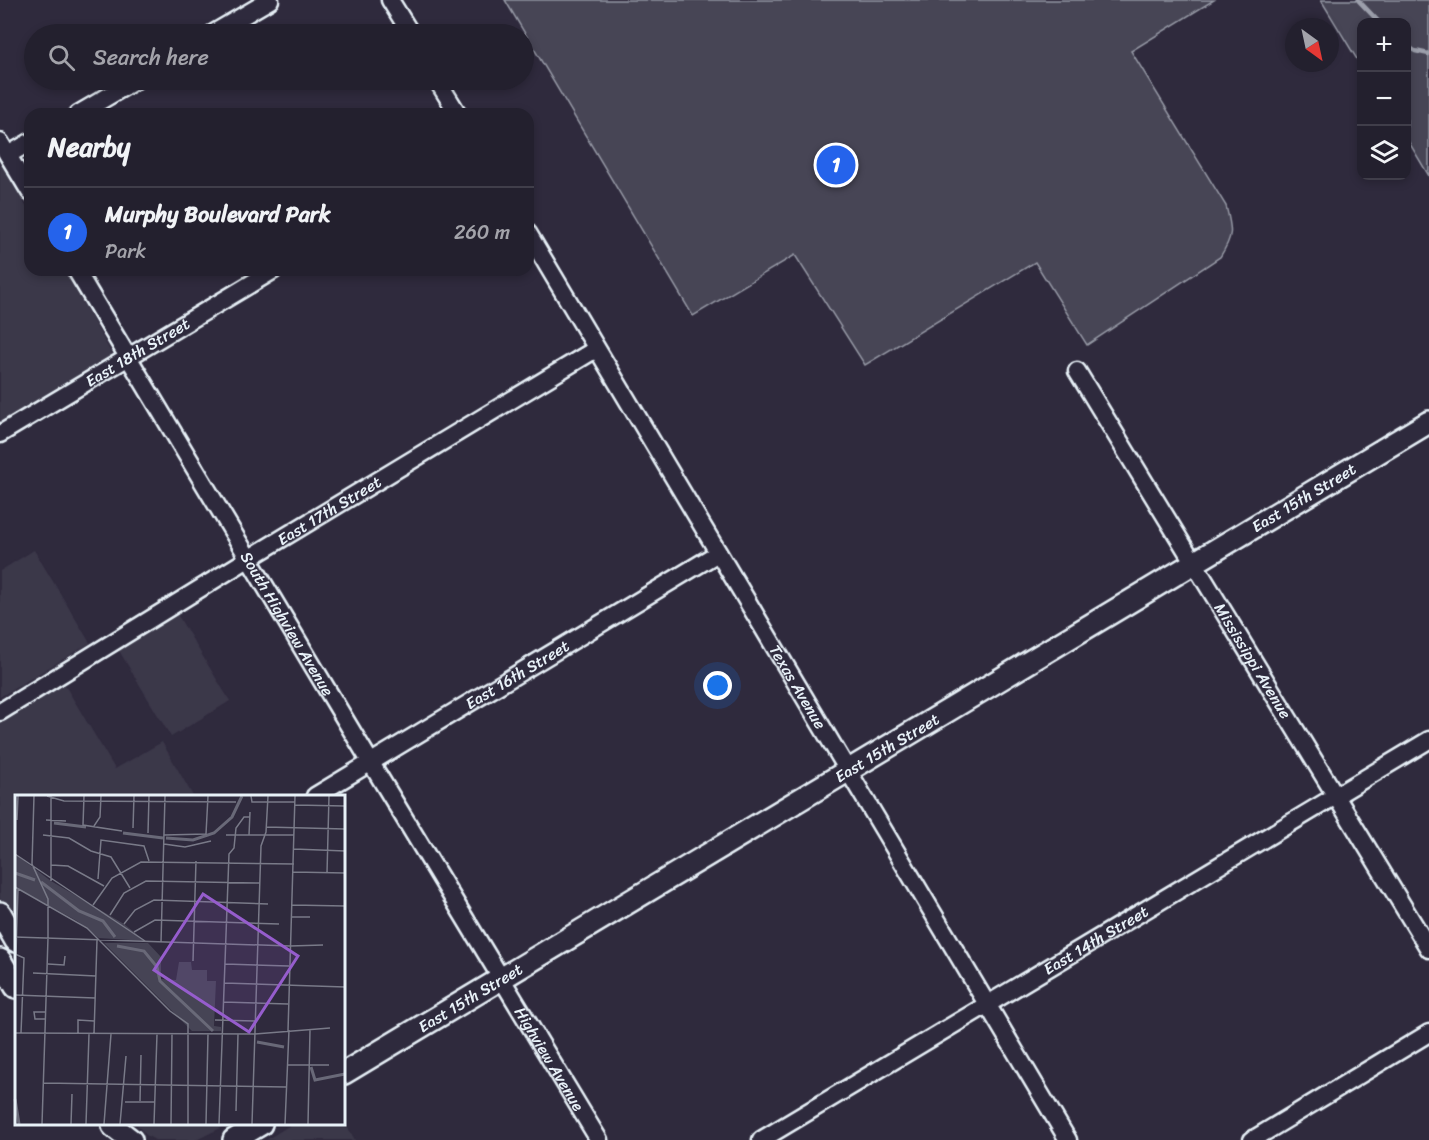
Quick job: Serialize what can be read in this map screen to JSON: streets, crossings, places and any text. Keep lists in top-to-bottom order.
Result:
{
  "streets": {
    "main road": ["East 15th Street"],
    "street": [
      "East 18th Street",
      "East 17th Street",
      "South Highview Avenue",
      "Mississippi Avenue",
      "East 16th Street",
      "Texas Avenue",
      "East 14th Street",
      "Highview Avenue"
    ]
  },
  "crossings": [
    ["East 18th Street", "South Highview Avenue"],
    ["East 15th Street", "South Highview Avenue"],
    ["East 15th Street", "Mississippi Avenue"],
    ["East 15th Street", "Texas Avenue"],
    ["East 15th Street", "Highview Avenue"],
    ["East 17th Street", "South Highview Avenue"],
    ["East 17th Street", "Texas Avenue"],
    ["South Highview Avenue", "East 16th Street"],
    ["South Highview Avenue", "Highview Avenue"],
    ["Mississippi Avenue", "East 14th Street"],
    ["East 16th Street", "Texas Avenue"],
    ["Texas Avenue", "East 14th Street"]
  ],
  "north": "bottom right",
  "page": {
    "map_buttons": ["+", "−"],
    "search": "Search here",
    "heading": "Nearby",
    "pins": "1",
    "list": [
      {
        "mark": "1",
        "name": "Murphy Boulevard Park",
        "note": "Park",
        "value": "260 m"
      }
    ]
  }
}
